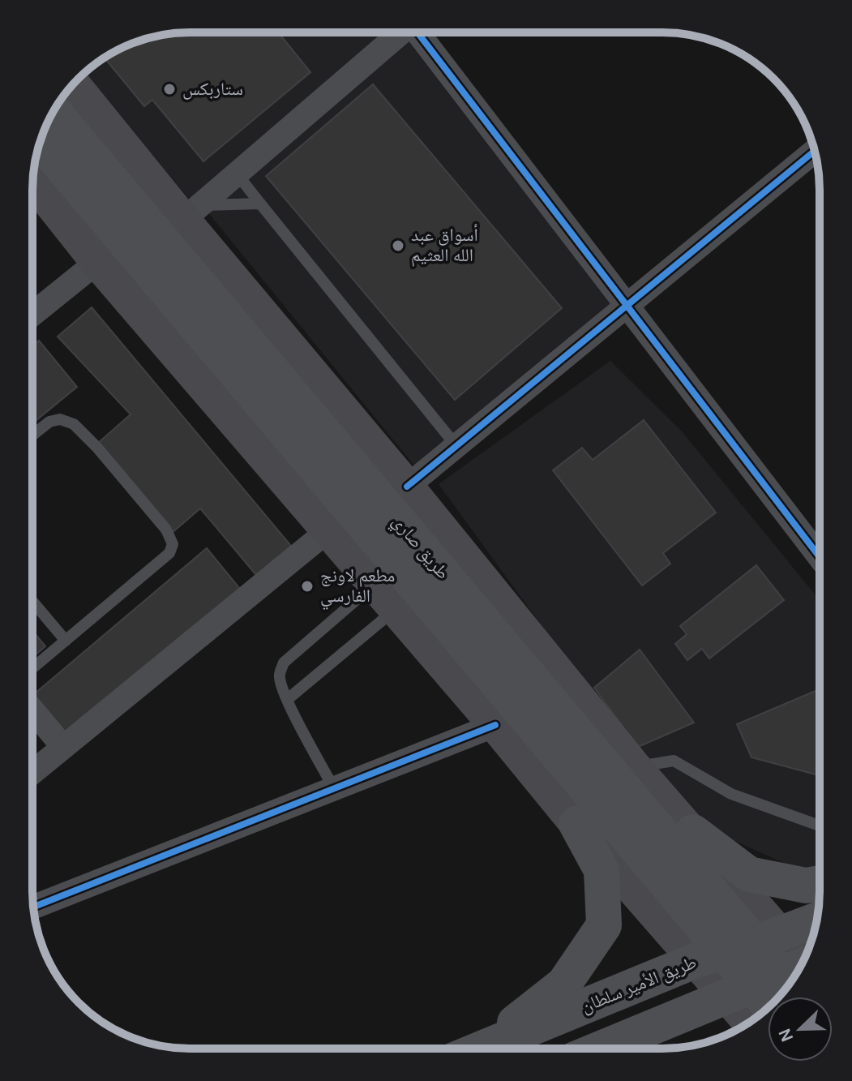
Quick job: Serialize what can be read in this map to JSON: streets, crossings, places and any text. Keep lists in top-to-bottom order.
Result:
{
  "streets": {
    "main road": ["طريق صاري", "طريق الأمير سلطان"]
  },
  "crossings": [
    ["طريق صاري", "طريق الأمير سلطان"]
  ],
  "places": ["ستاربكس", "أسواق عبد الله العثيم", "مطعم لاونج الفارسي"],
  "north": "bottom left"
}
